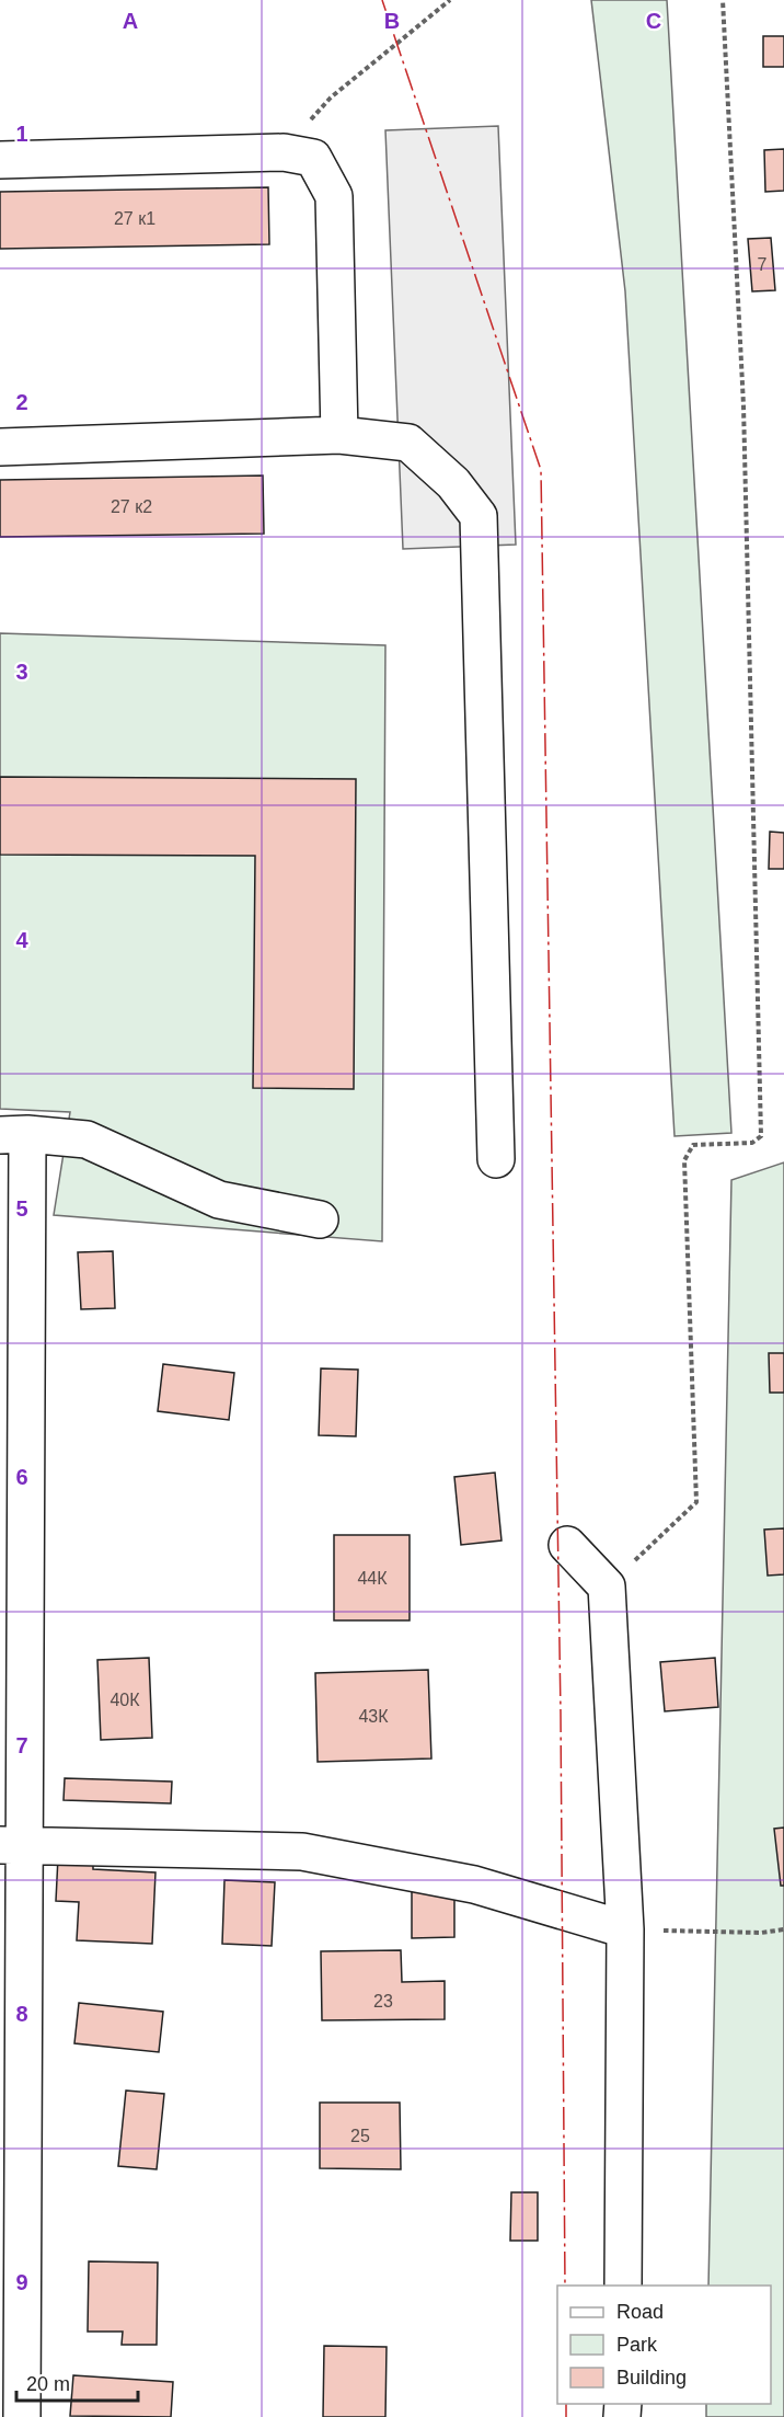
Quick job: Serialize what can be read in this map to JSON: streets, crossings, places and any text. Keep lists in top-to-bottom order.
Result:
{
  "house_numbers": [
    "27 к1",
    "7",
    "27 к2",
    "44К",
    "40К",
    "43К",
    "23",
    "25"
  ],
  "legend": ["Road", "Park", "Building"],
  "scale_bar": "20 m",
  "grid": {
    "columns": ["A", "B", "C"],
    "rows": [
      "1",
      "2",
      "3",
      "4",
      "5",
      "6",
      "7",
      "8",
      "9"
    ]
  }
}
